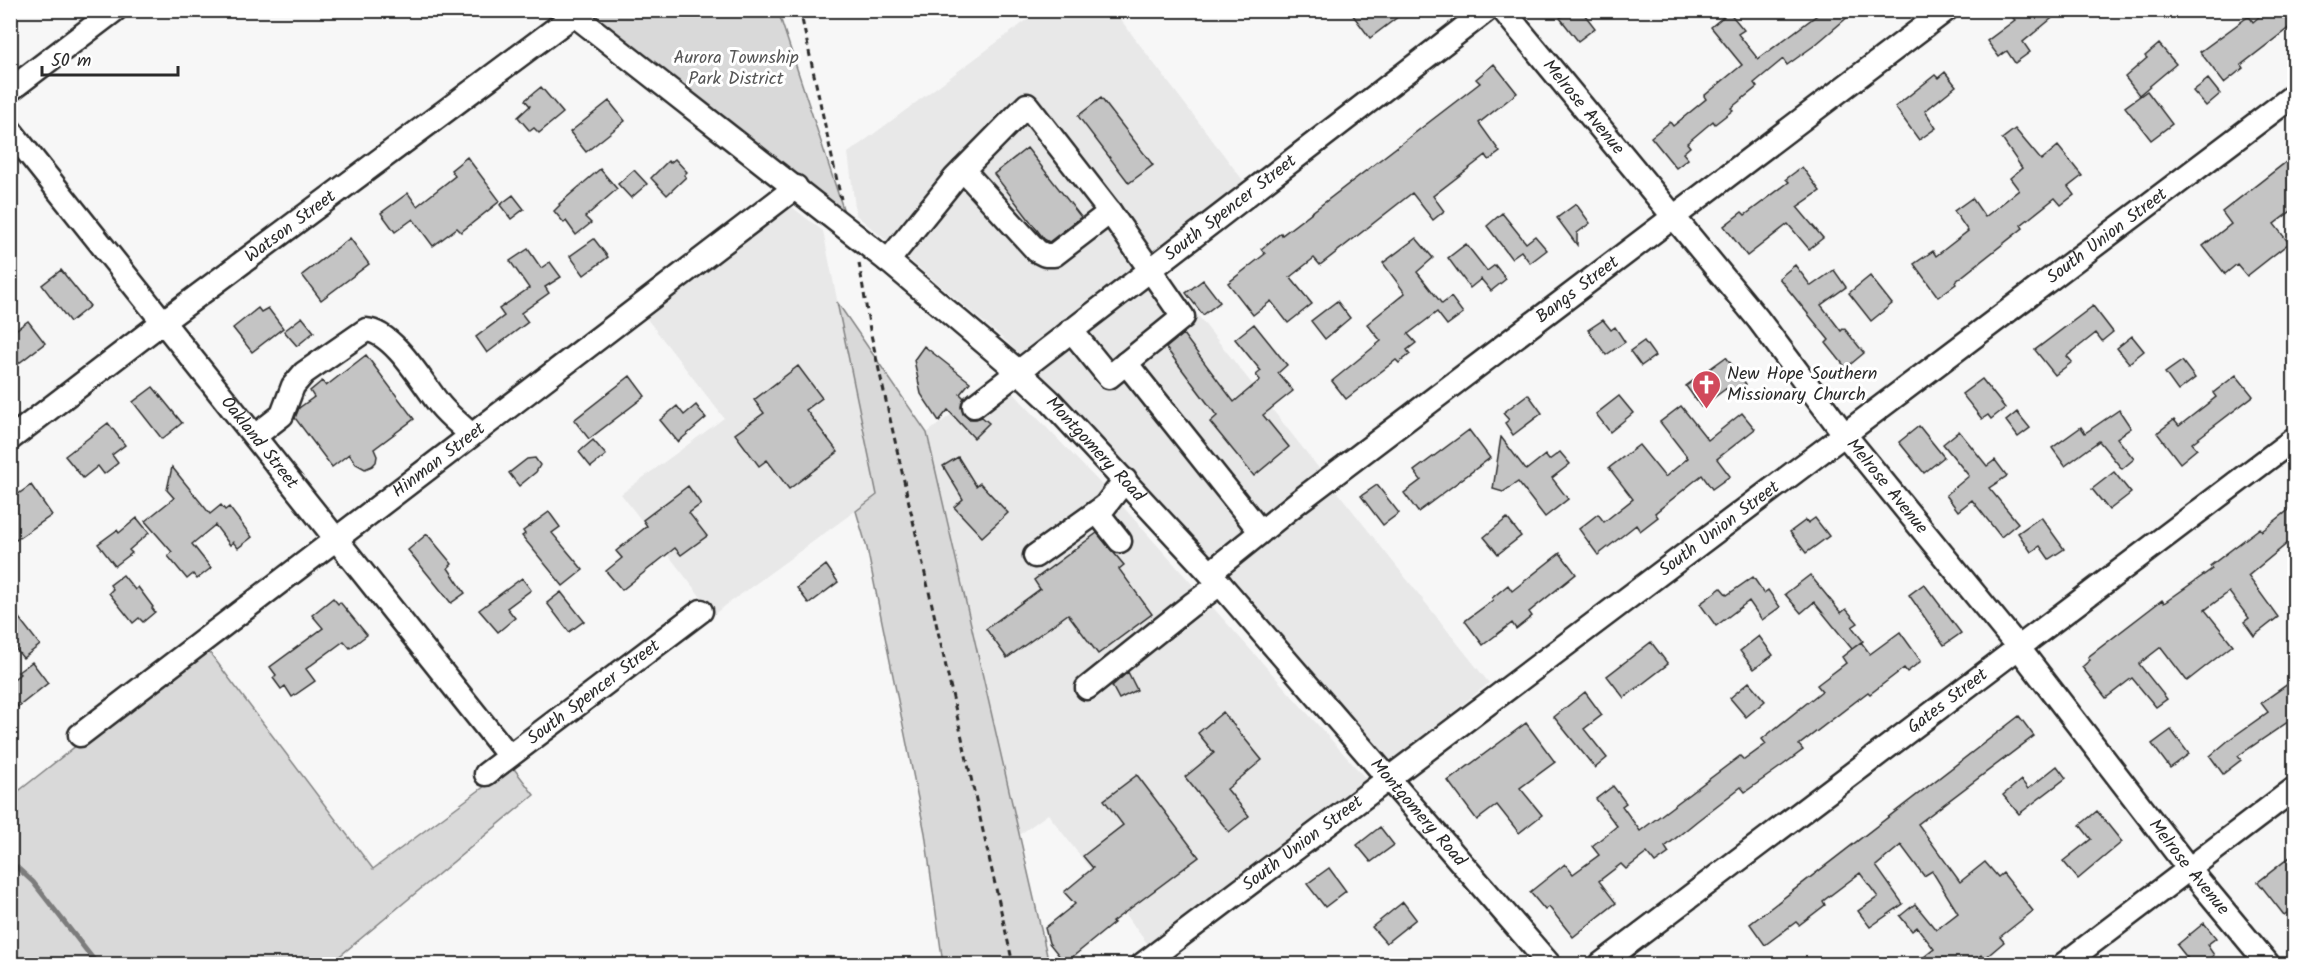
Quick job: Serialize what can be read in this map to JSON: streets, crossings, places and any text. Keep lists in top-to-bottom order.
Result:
{
  "streets": {
    "street": [
      "Melrose Avenue",
      "South Spencer Street",
      "Watson Street",
      "South Union Street",
      "Bangs Street",
      "Oakland Street",
      "Montgomery Road",
      "Hinman Street",
      "Gates Street"
    ]
  },
  "crossings": [
    ["Melrose Avenue", "South Union Street"],
    ["Melrose Avenue", "Bangs Street"],
    ["Melrose Avenue", "Gates Street"],
    ["South Spencer Street", "Oakland Street"],
    ["South Spencer Street", "Montgomery Road"],
    ["Watson Street", "Oakland Street"],
    ["Watson Street", "Montgomery Road"],
    ["South Union Street", "Montgomery Road"],
    ["Bangs Street", "Montgomery Road"],
    ["Oakland Street", "Hinman Street"],
    ["Montgomery Road", "Hinman Street"]
  ],
  "parks": ["Aurora Township Park District"],
  "places": {
    "church": ["New Hope Southern Missionary Church"]
  },
  "scale_bar": "50 m"
}
